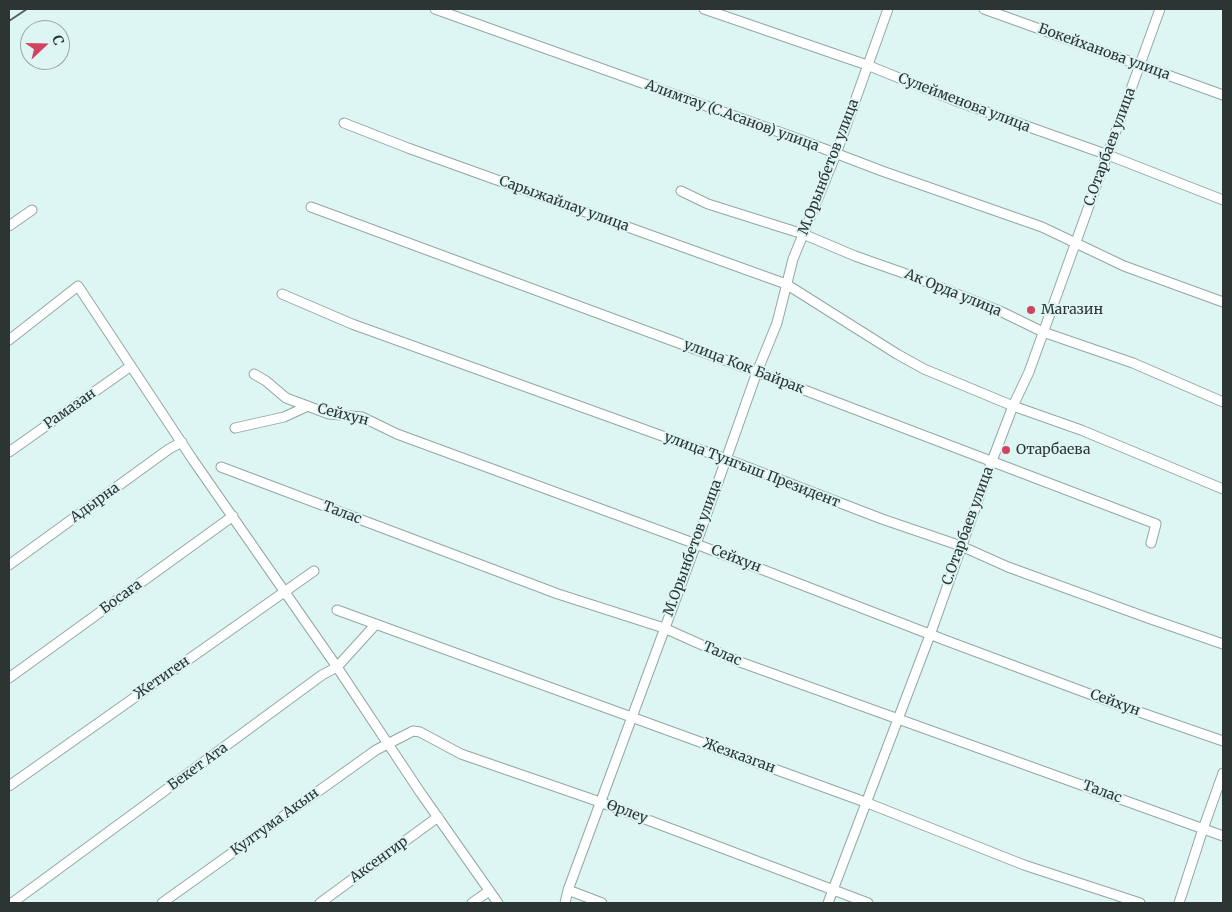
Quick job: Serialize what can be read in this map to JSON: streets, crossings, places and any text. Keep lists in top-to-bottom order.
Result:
{
  "streets": {
    "street": [
      "Бокейханова улица",
      "Сулейменова улица",
      "Алимтау (С.Асанов) улица",
      "С.Отарбаев улица",
      "М.Орынбетов улица",
      "Сарыжайлау улица",
      "Ак Орда улица",
      "улица Кок Байрак",
      "Рамазан",
      "Сейхун",
      "улица Тунгыш Президент",
      "Адырна",
      "Талас",
      "Босаға",
      "Жетиген",
      "Жезказган",
      "Бекет Ата",
      "Өрлеу",
      "Култума Акын",
      "Аксенгир"
    ]
  },
  "crossings": [
    ["Бокейханова улица", "С.Отарбаев улица"],
    ["Сулейменова улица", "С.Отарбаев улица"],
    ["Сулейменова улица", "М.Орынбетов улица"],
    ["Алимтау (С.Асанов) улица", "С.Отарбаев улица"],
    ["Алимтау (С.Асанов) улица", "М.Орынбетов улица"],
    ["С.Отарбаев улица", "Сарыжайлау улица"],
    ["С.Отарбаев улица", "Ак Орда улица"],
    ["С.Отарбаев улица", "улица Кок Байрак"],
    ["С.Отарбаев улица", "Сейхун"],
    ["С.Отарбаев улица", "улица Тунгыш Президент"],
    ["С.Отарбаев улица", "Талас"],
    ["С.Отарбаев улица", "Жезказган"],
    ["С.Отарбаев улица", "Өрлеу"],
    ["М.Орынбетов улица", "Сарыжайлау улица"],
    ["М.Орынбетов улица", "Ак Орда улица"],
    ["М.Орынбетов улица", "улица Кок Байрак"],
    ["М.Орынбетов улица", "Сейхун"],
    ["М.Орынбетов улица", "улица Тунгыш Президент"],
    ["М.Орынбетов улица", "Талас"],
    ["М.Орынбетов улица", "Жезказган"],
    ["М.Орынбетов улица", "Өрлеу"],
    ["Жезказган", "Бекет Ата"],
    ["Өрлеу", "Култума Акын"]
  ],
  "places": ["Магазин", "Отарбаева"],
  "north": "right"
}
